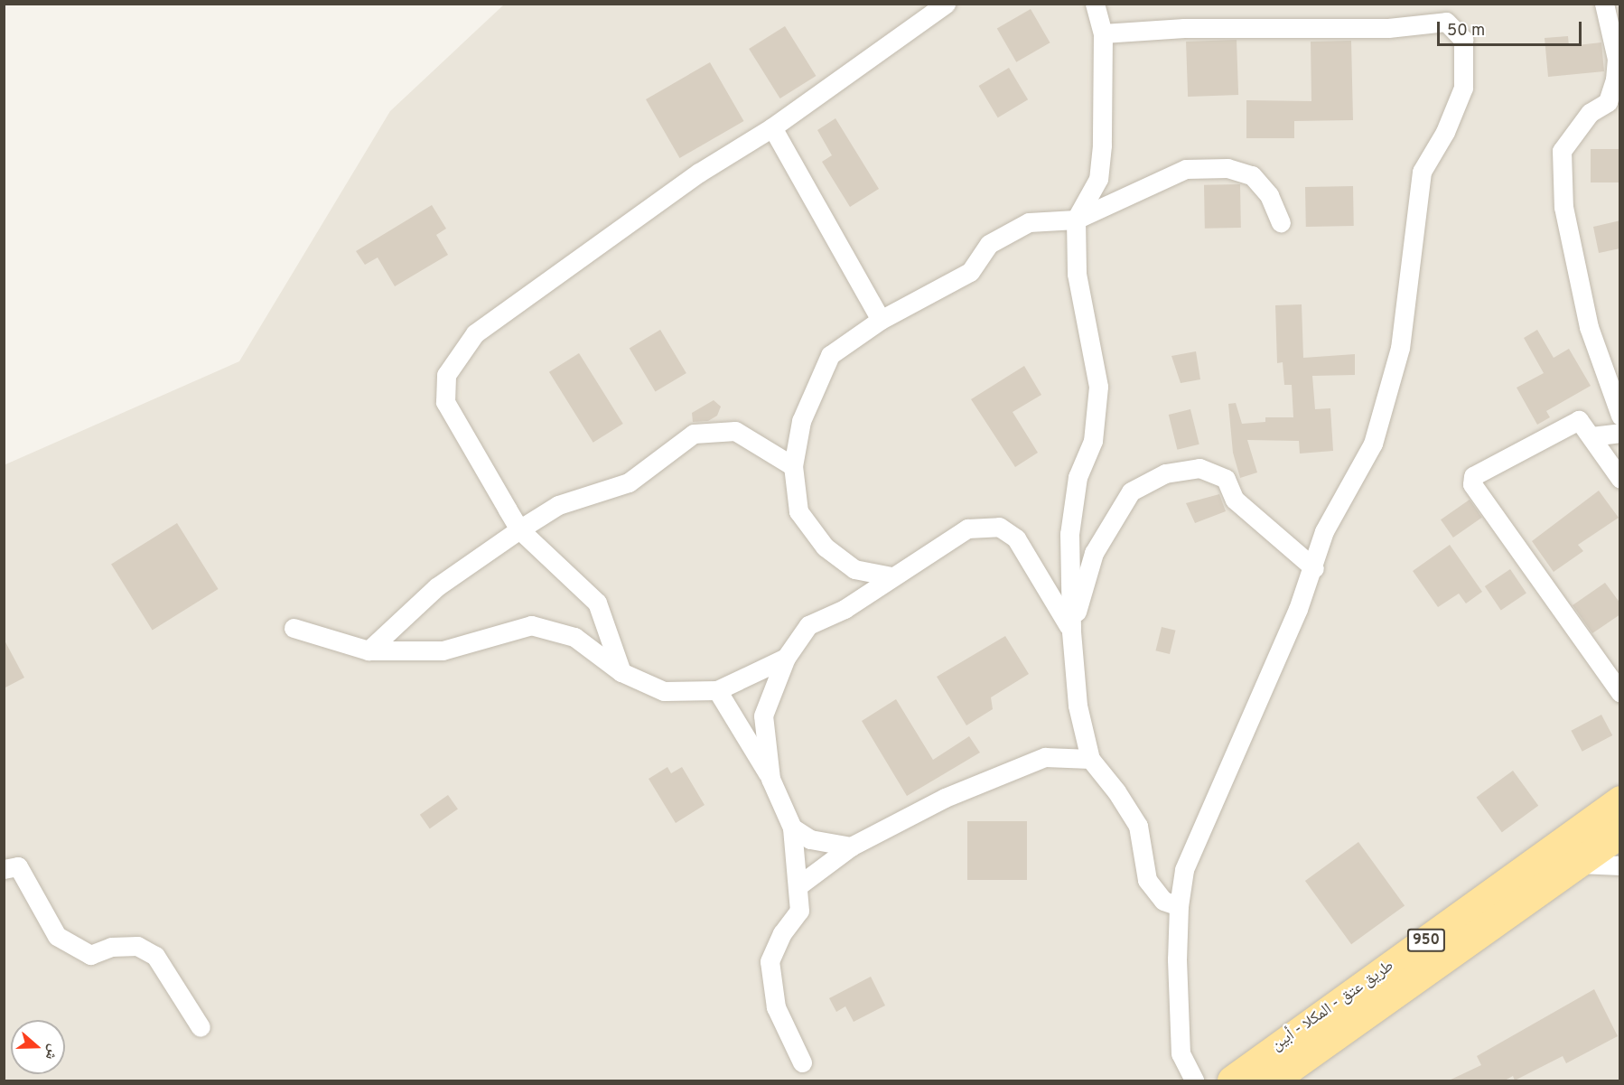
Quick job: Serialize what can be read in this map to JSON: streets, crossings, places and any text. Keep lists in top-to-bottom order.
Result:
{
  "streets": {
    "main road": ["950", "طريق عتق - المكلا - أبين"]
  },
  "scale_bar": "50 m",
  "north": "right"
}
